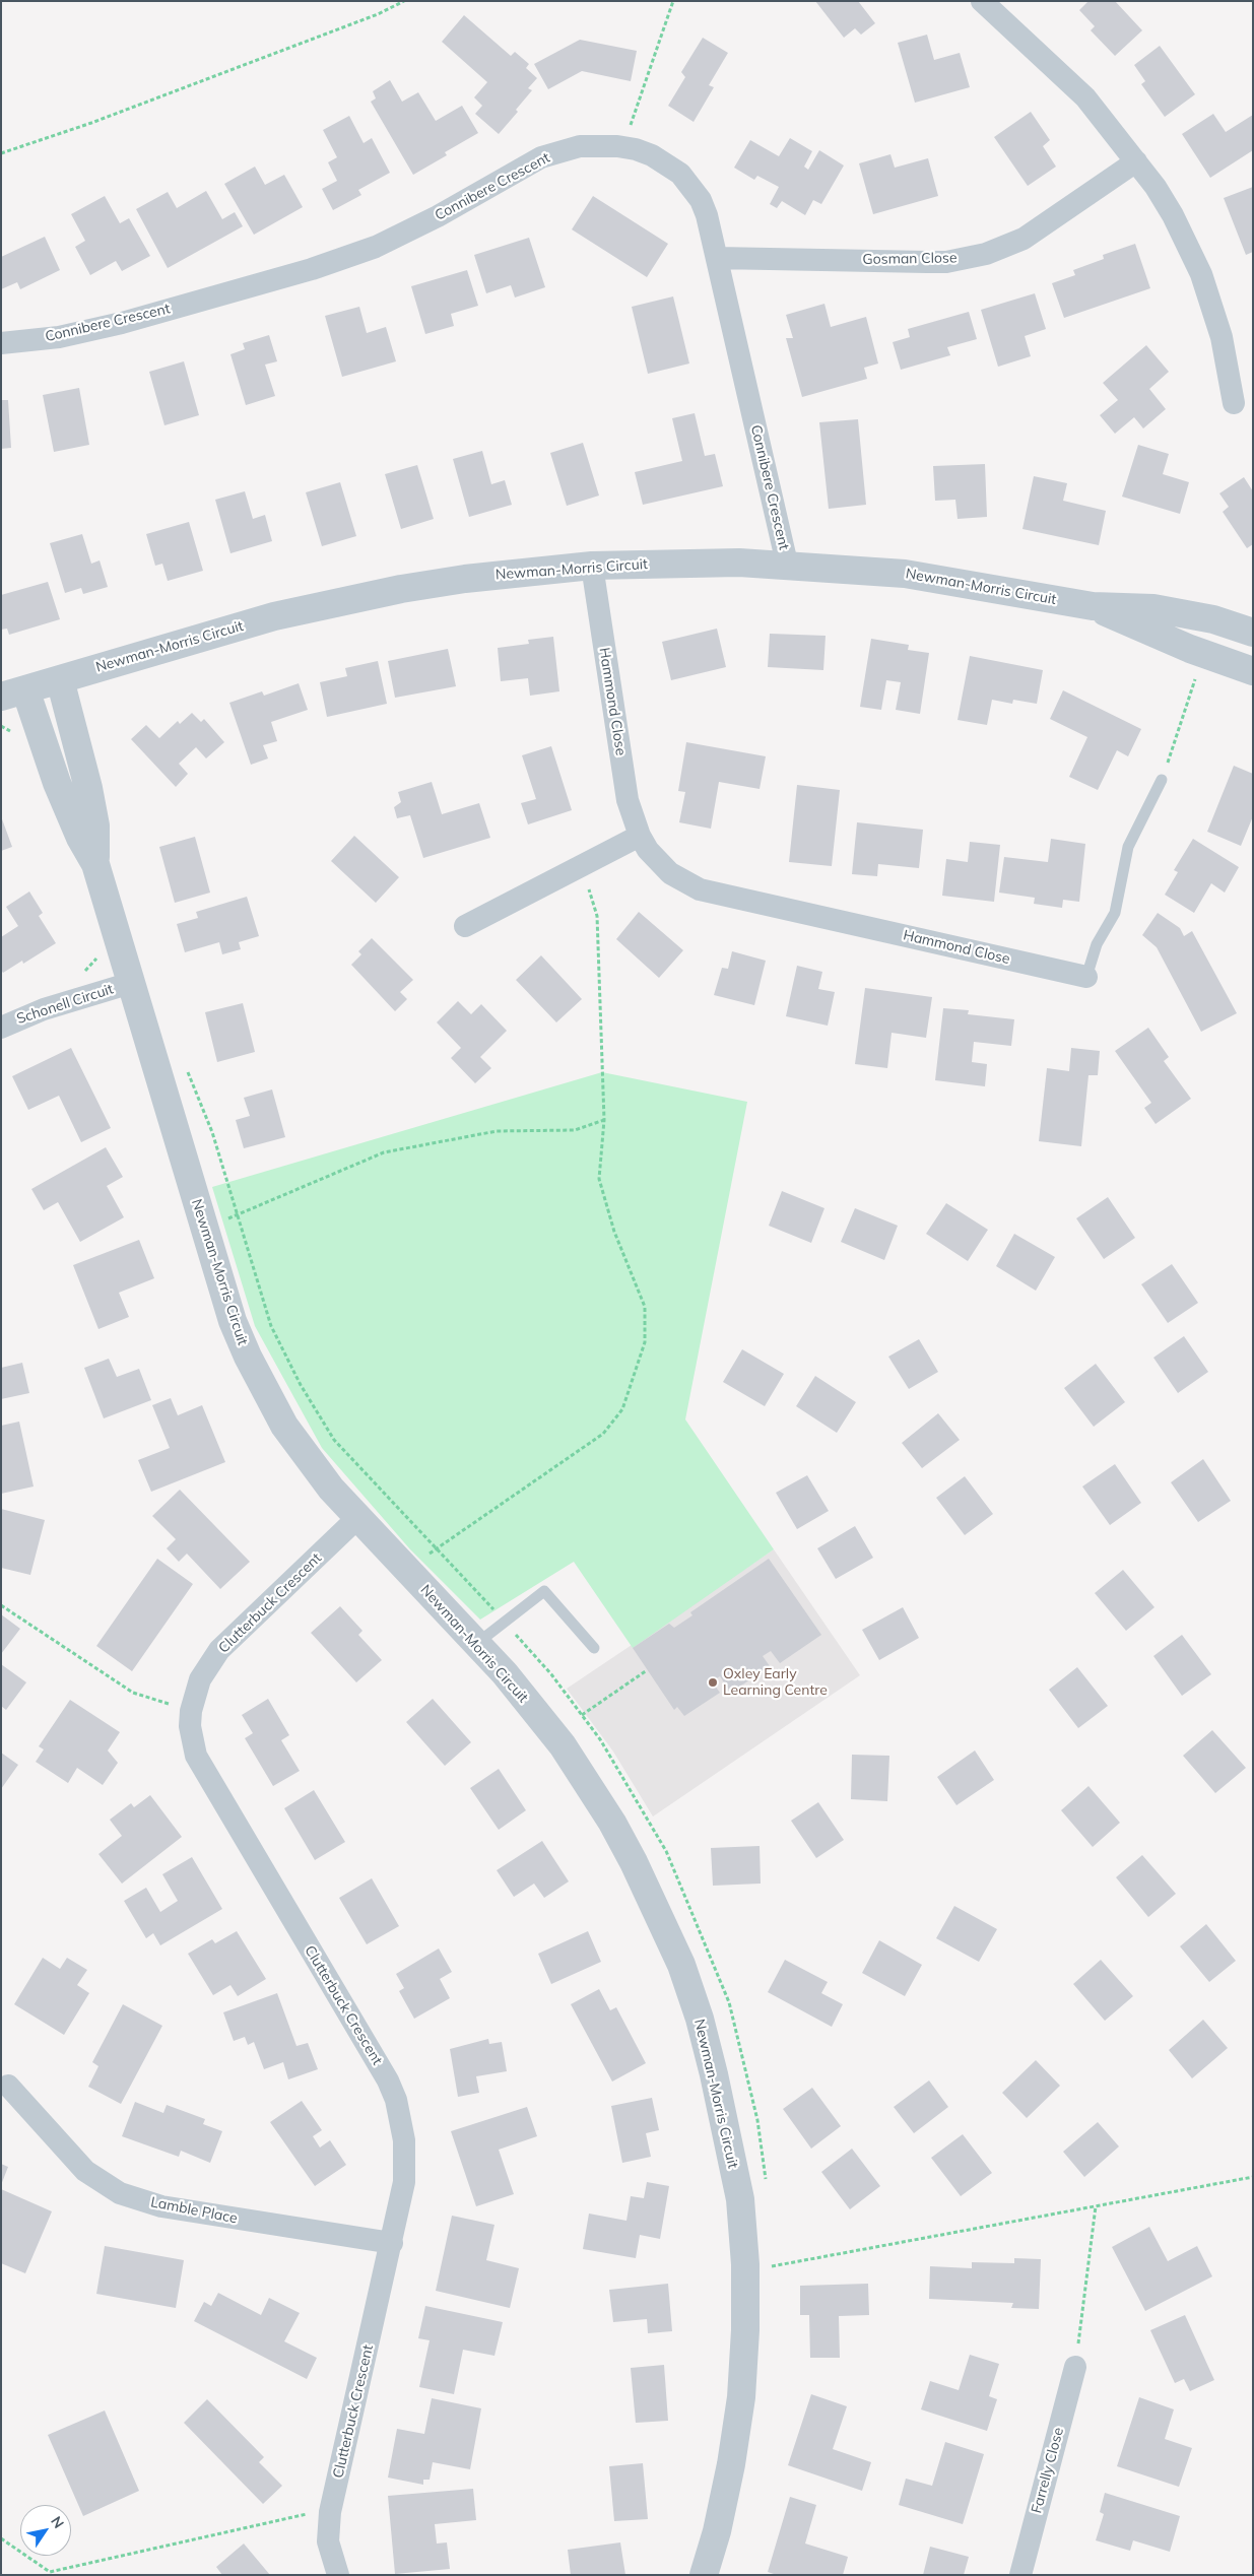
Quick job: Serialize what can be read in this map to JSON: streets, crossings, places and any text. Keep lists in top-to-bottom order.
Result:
{
  "streets": {
    "street": [
      "Connibere Crescent",
      "Gosman Close",
      "Newman-Morris Circuit",
      "Hammond Close",
      "Schonell Circuit",
      "Clutterbuck Crescent",
      "Lamble Place",
      "Farrelly Close"
    ]
  },
  "crossings": [
    ["Connibere Crescent", "Gosman Close"],
    ["Connibere Crescent", "Newman-Morris Circuit"],
    ["Newman-Morris Circuit", "Hammond Close"],
    ["Newman-Morris Circuit", "Schonell Circuit"],
    ["Newman-Morris Circuit", "Clutterbuck Crescent"],
    ["Clutterbuck Crescent", "Lamble Place"]
  ],
  "places": ["Oxley Early Learning Centre"],
  "north": "top right"
}
